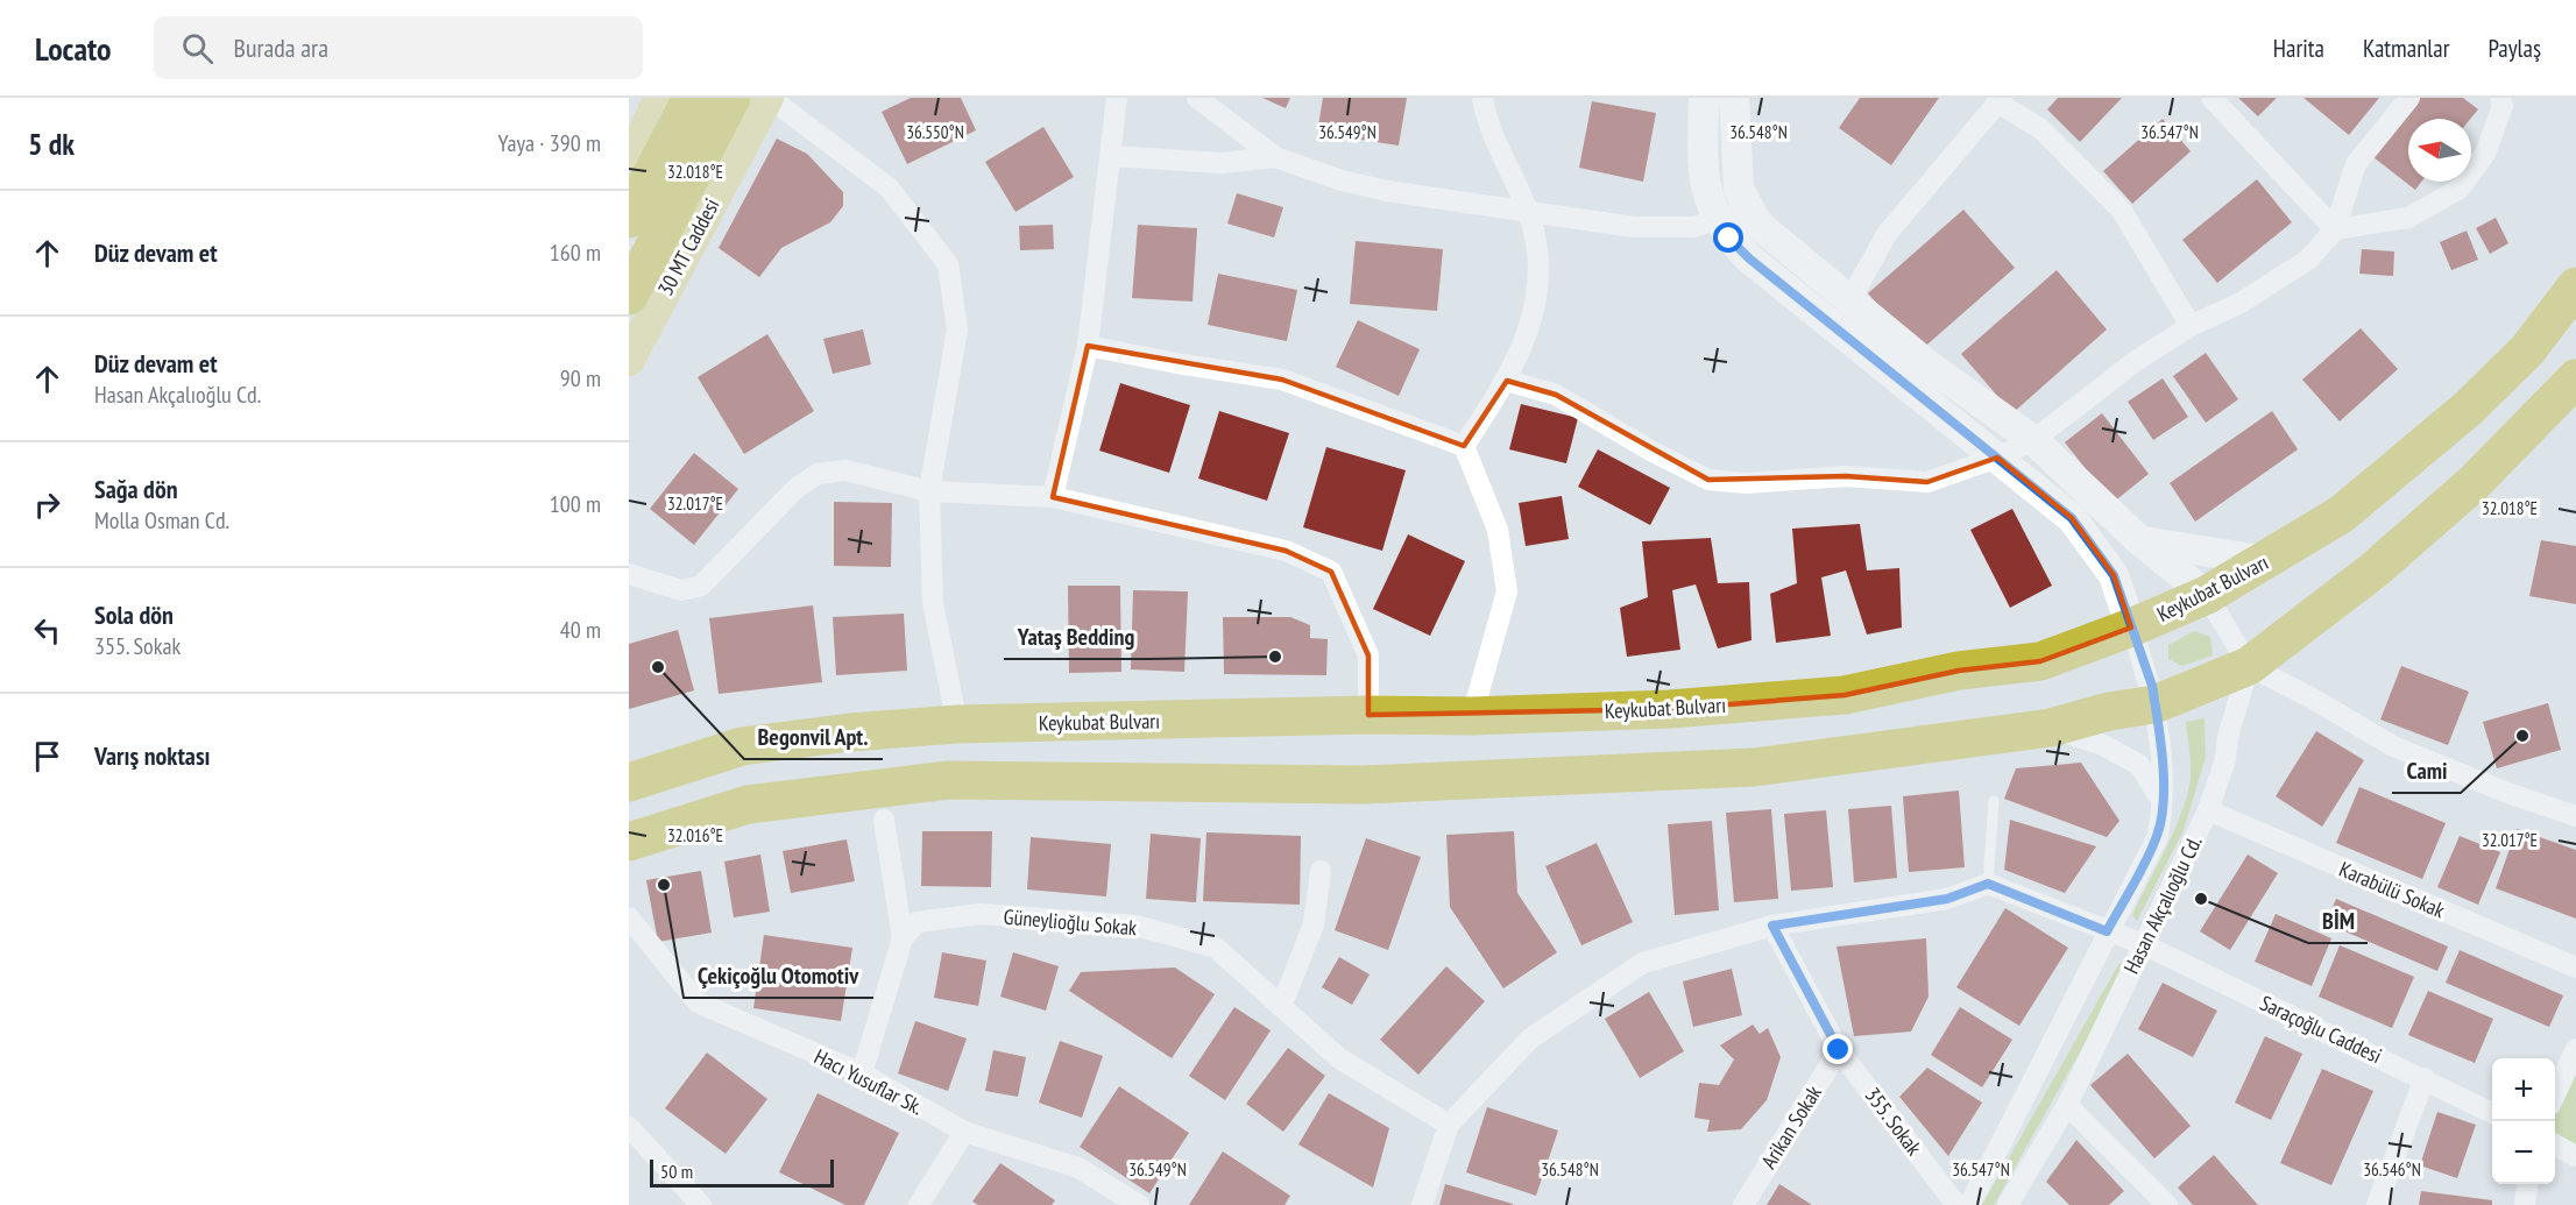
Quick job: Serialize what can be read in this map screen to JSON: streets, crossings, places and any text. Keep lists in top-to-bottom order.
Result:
{
  "streets": {
    "highway": ["Keykubat Bulvarı"],
    "main road": ["30 MT Caddesi"],
    "street": [
      "Karabülü Sokak",
      "Hasan Akçalıoğlu Cd.",
      "Güneylioğlu Sokak",
      "Saraçoğlu Caddesi",
      "Hacı Yusuflar Sk.",
      "355. Sokak",
      "Arikan Sokak"
    ]
  },
  "crossings": [
    ["Keykubat Bulvarı", "Hasan Akçalıoğlu Cd."],
    ["Karabülü Sokak", "Hasan Akçalıoğlu Cd."],
    ["Hasan Akçalıoğlu Cd.", "Saraçoğlu Caddesi"],
    ["355. Sokak", "Arikan Sokak"]
  ],
  "places": [
    "Yataş Bedding",
    "Begonvil Apt.",
    "Cami",
    "Çekiçoğlu Otomotiv",
    "BİM"
  ],
  "scale_bar": "50 m",
  "north": "left",
  "page": {
    "header": "Locato",
    "search": "Burada ara",
    "nav": ["Harita", "Katmanlar", "Paylaş"],
    "heading": ["5 dk", "Yaya · 390 m"],
    "list": [
      ["Düz devam et", "160 m"],
      ["Düz devam et", "Hasan Akçalıoğlu Cd.", "90 m"],
      ["Sağa dön", "Molla Osman Cd.", "100 m"],
      ["Sola dön", "355. Sokak", "40 m"],
      "Varış noktası"
    ],
    "map_buttons": ["+", "−"],
    "scale": "50 m"
  },
  "coordinates": [
    "36.550°N",
    "36.549°N",
    "36.548°N",
    "36.547°N",
    "32.018°E",
    "32.017°E",
    "32.016°E",
    "36.546°N"
  ]
}
